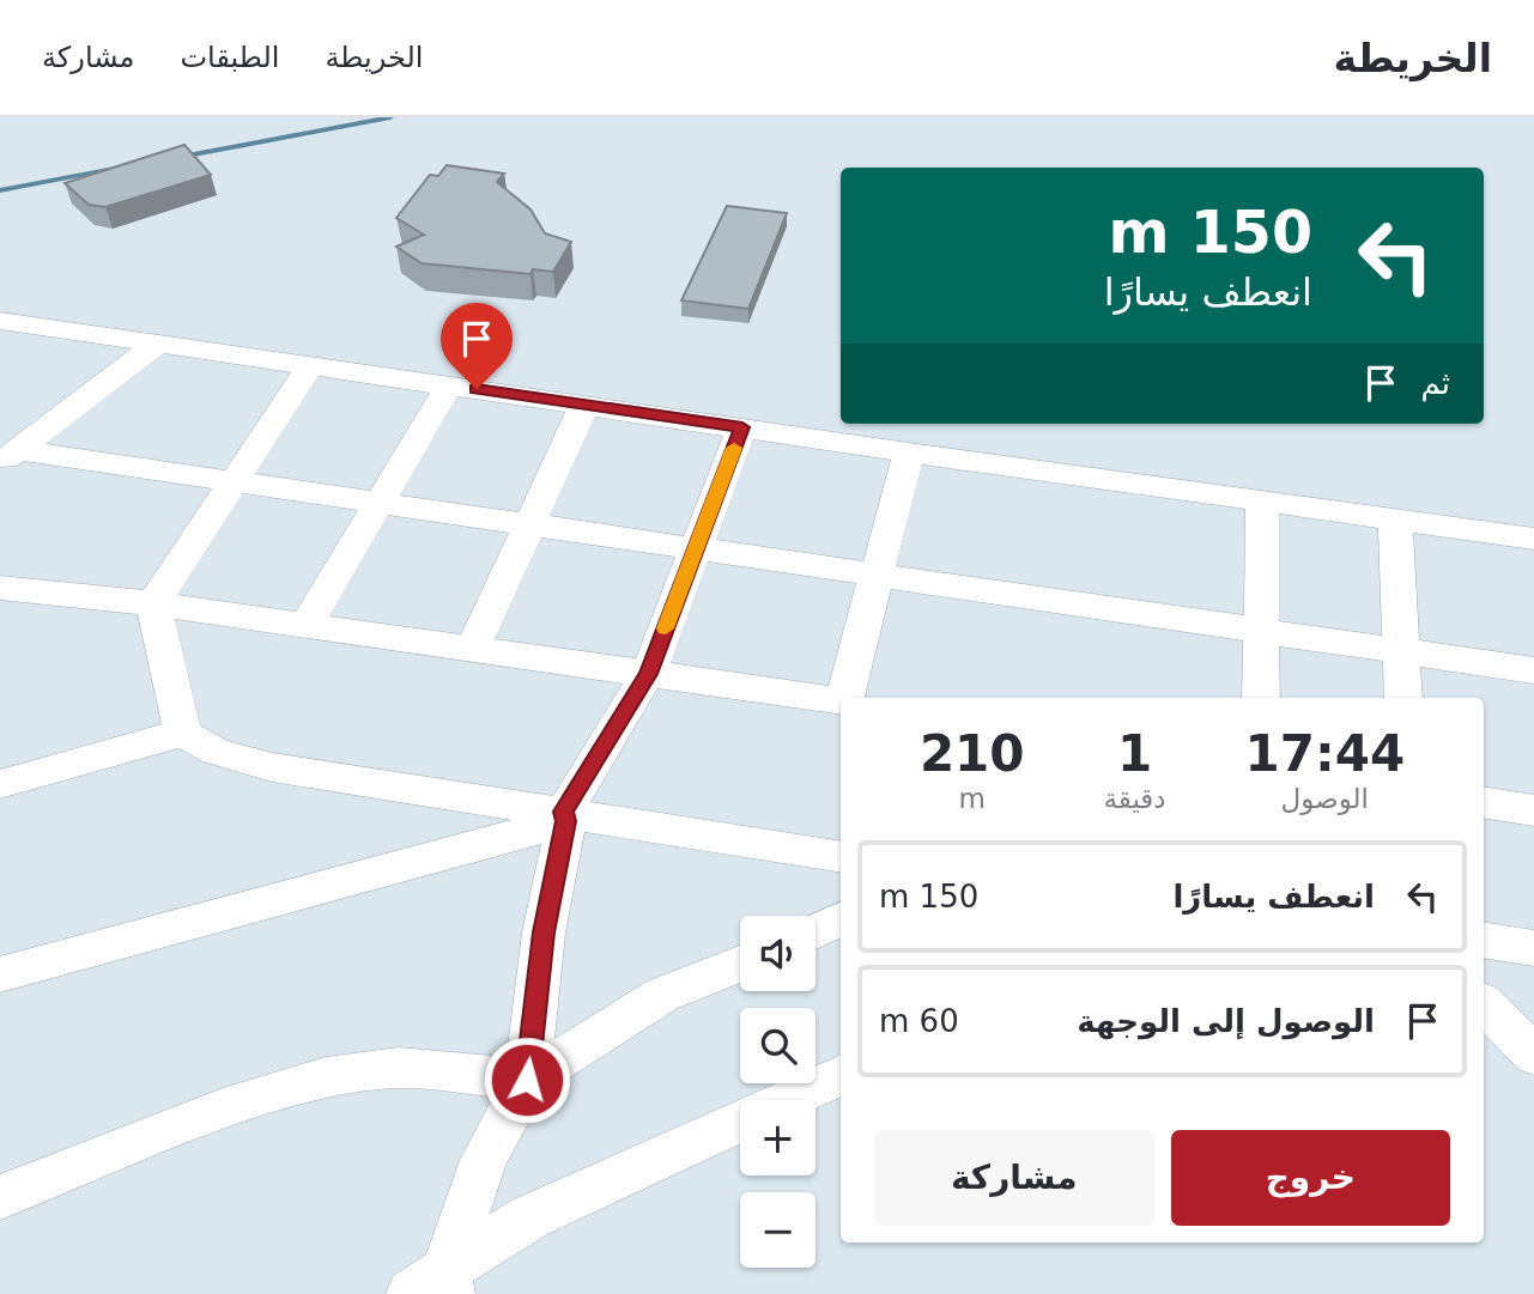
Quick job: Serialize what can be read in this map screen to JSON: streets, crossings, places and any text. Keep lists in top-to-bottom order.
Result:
{
  "page": {
    "header": "الخريطة",
    "nav": ["الخريطة", "الطبقات", "مشاركة"],
    "turn": ["150 m", "انعطف يسارًا"],
    "then": "ثم",
    "eta": [
      "17:44",
      "الوصول",
      "1",
      "دقيقة",
      "210",
      "m"
    ],
    "list": [
      {
        "name": "انعطف يسارًا",
        "value": "150 m"
      },
      {
        "name": "الوصول إلى الوجهة",
        "value": "60 m"
      }
    ],
    "map_buttons": ["+", "−"],
    "buttons": ["خروج", "مشاركة"]
  }
}
